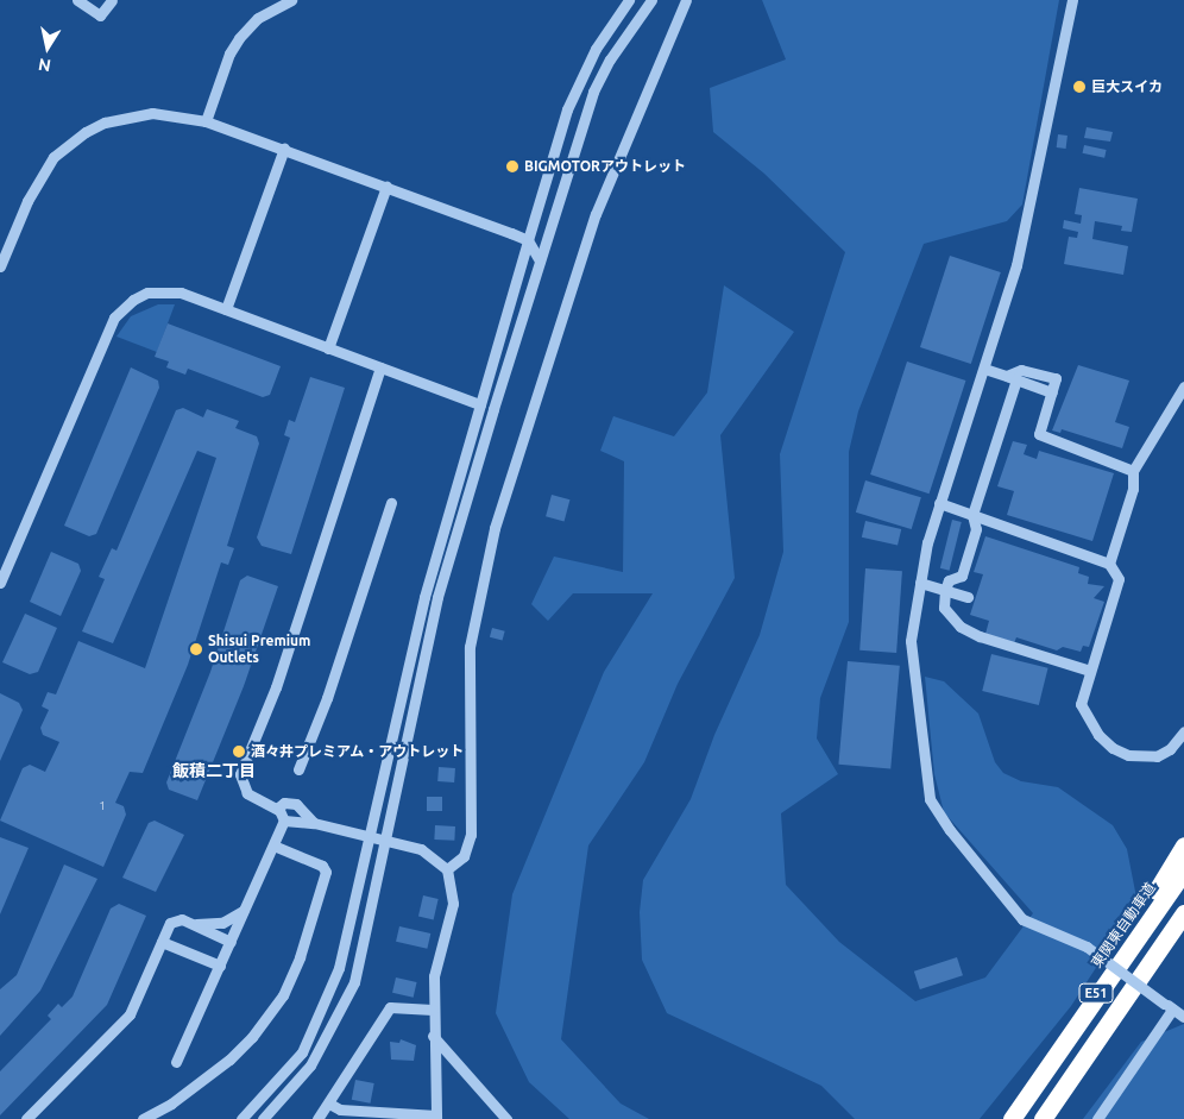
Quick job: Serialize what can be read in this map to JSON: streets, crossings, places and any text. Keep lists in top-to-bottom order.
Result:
{
  "streets": {
    "highway": ["東関東自動車道", "E51"]
  },
  "districts": ["飯積二丁目"],
  "places": [
    "巨大スイカ",
    "BIGMOTORアウトレット",
    "Shisui Premium Outlets",
    "酒々井プレミアム・アウトレット"
  ],
  "house_numbers": ["1"],
  "north": "bottom"
}
